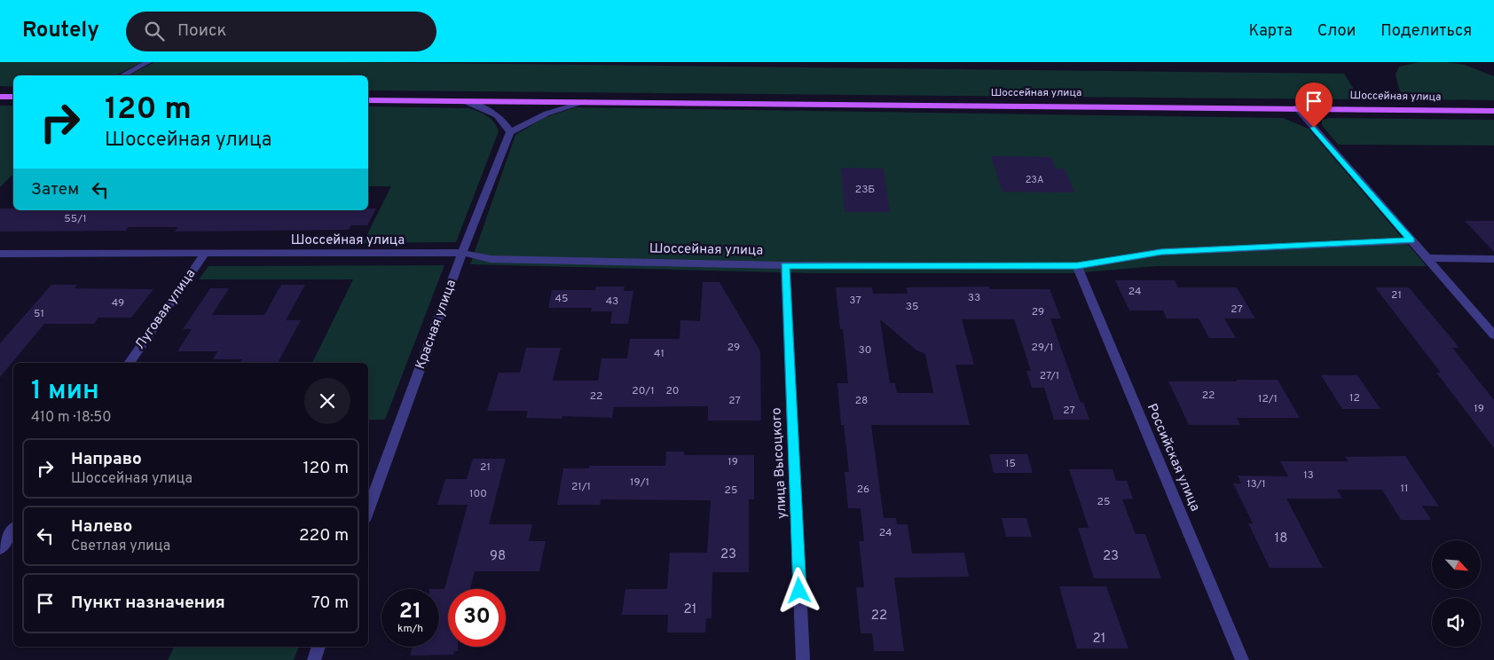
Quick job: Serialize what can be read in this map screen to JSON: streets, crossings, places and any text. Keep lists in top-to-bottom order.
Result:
{
  "streets": {
    "main road": ["Шоссейная улица"],
    "street": [
      "Луговая улица",
      "Красная улица",
      "Российская улица",
      "улица Высоцкого"
    ]
  },
  "crossings": [
    ["Шоссейная улица", "Луговая улица"],
    ["Шоссейная улица", "Красная улица"],
    ["Шоссейная улица", "Российская улица"],
    ["Шоссейная улица", "улица Высоцкого"]
  ],
  "house_numbers": [
    "23А",
    "23Б",
    "55/1",
    "24",
    "21",
    "33",
    "45",
    "37",
    "43",
    "49",
    "35",
    "27",
    "29",
    "51",
    "29",
    "29/1",
    "30",
    "41",
    "27/1",
    "20/1",
    "20",
    "22",
    "22",
    "12",
    "12/1",
    "27",
    "28",
    "19",
    "27",
    "19",
    "15",
    "21",
    "13",
    "19/1",
    "13/1",
    "21/1",
    "11",
    "26",
    "25",
    "100",
    "25",
    "24",
    "18",
    "23",
    "98",
    "23",
    "21",
    "22",
    "21"
  ],
  "north": "bottom right",
  "page": {
    "header": "Routely",
    "search": "Поиск",
    "nav": ["Карта", "Слои", "Поделиться"],
    "turn": ["120 m", "Шоссейная улица"],
    "then": "Затем",
    "heading": ["1 мин", "410 m · 18:50"],
    "list": [
      {
        "name": "Направо",
        "note": "Шоссейная улица",
        "value": "120 m"
      },
      {
        "name": "Налево",
        "note": "Светлая улица",
        "value": "220 m"
      },
      {
        "name": "Пункт назначения",
        "value": "70 m"
      }
    ],
    "speed": "21 km/h",
    "limit": "30"
  }
}
